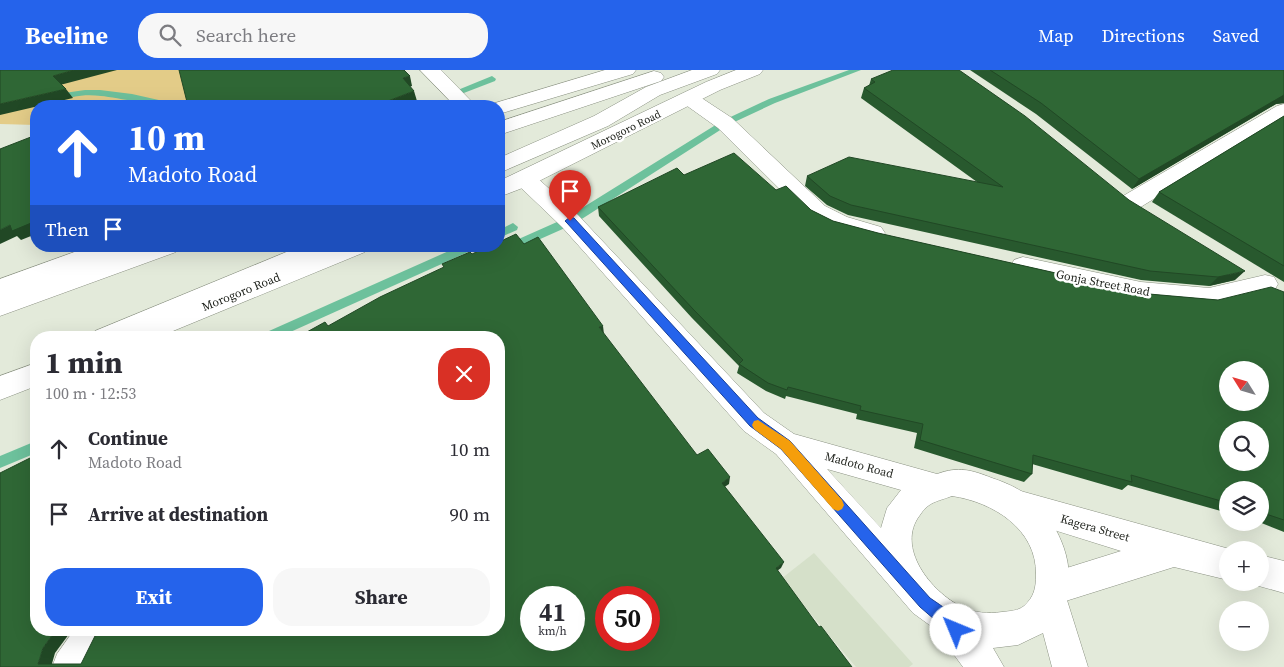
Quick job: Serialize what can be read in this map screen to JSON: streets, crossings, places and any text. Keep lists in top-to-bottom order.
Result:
{
  "streets": {
    "main road": [
      "Morogoro Road",
      "Gonja Street Road",
      "Madoto Road",
      "Kagera Street"
    ]
  },
  "crossings": [
    ["Morogoro Road", "Madoto Road"],
    ["Madoto Road", "Kagera Street"]
  ],
  "north": "top left",
  "page": {
    "header": "Beeline",
    "search": "Search here",
    "nav": ["Map", "Directions", "Saved"],
    "turn": ["10 m", "Madoto Road"],
    "then": "Then",
    "heading": ["1 min", "100 m · 12:53"],
    "map_buttons": ["+", "−"],
    "list": [
      {
        "name": "Continue",
        "note": "Madoto Road",
        "value": "10 m"
      },
      {
        "name": "Arrive at destination",
        "value": "90 m"
      }
    ],
    "buttons": ["Exit", "Share"],
    "speed": "41 km/h",
    "limit": "50"
  }
}
